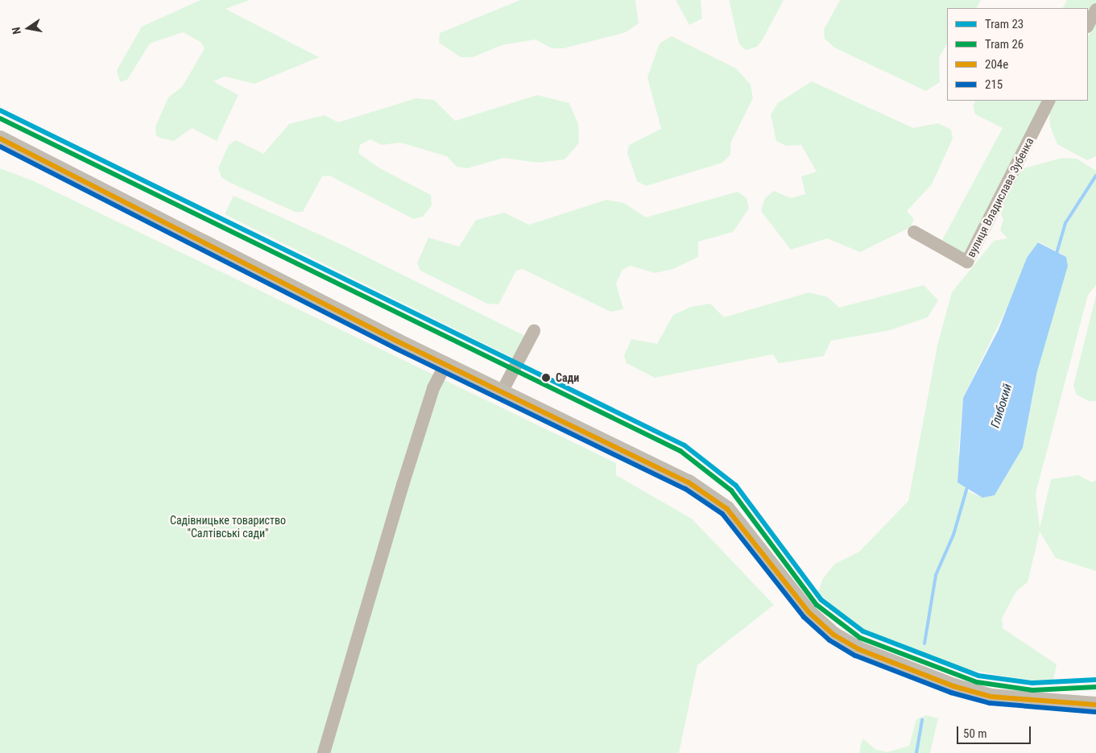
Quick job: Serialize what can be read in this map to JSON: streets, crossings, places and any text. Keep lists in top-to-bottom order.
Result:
{
  "streets": {
    "street": ["вулиця Владислава Зубенка"]
  },
  "water": ["Глибокий"],
  "parks": ["Садівницьке товариство \"Салтівські сади\""],
  "places": ["Сади"],
  "lines": [
    "tram line 23",
    "tram line 26",
    "transit line 204е",
    "transit line 215"
  ],
  "legend": [
    "Tram 23",
    "Tram 26",
    "204е",
    "215"
  ],
  "scale_bar": "50 m",
  "north": "left"
}
